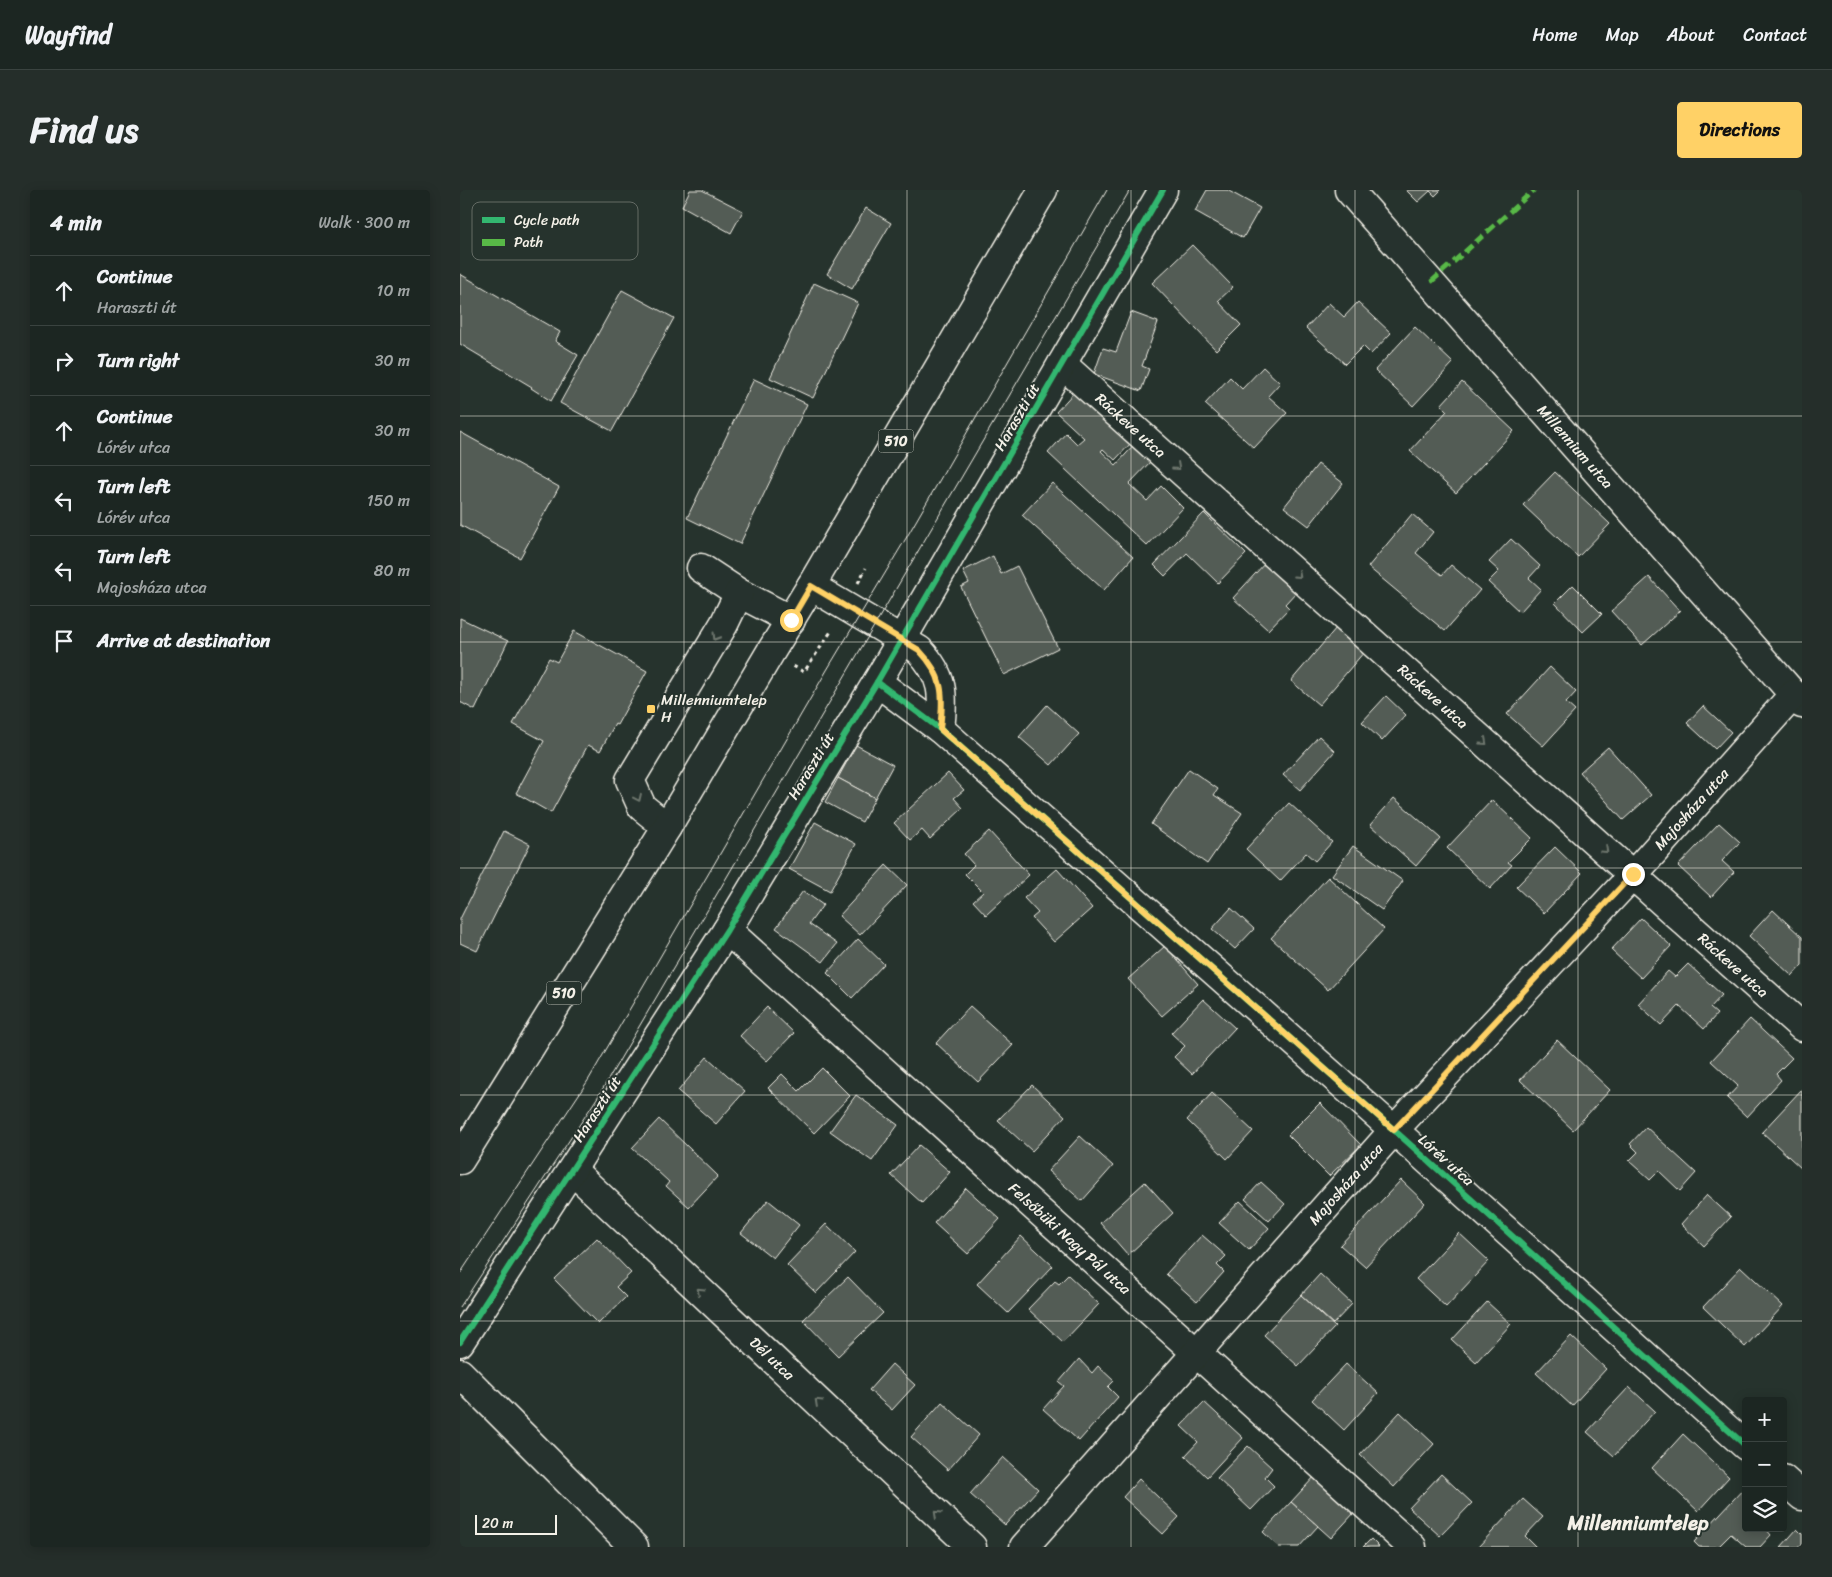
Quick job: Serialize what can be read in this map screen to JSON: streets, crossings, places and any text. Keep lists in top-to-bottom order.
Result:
{
  "streets": {
    "street": [
      "Haraszti út",
      "Ráckeve utca",
      "510",
      "Millennium utca",
      "Majosháza utca",
      "Lórév utca",
      "Felsőbüki Nagy Pál utca",
      "Dél utca"
    ]
  },
  "crossings": [
    ["Haraszti út", "Ráckeve utca"],
    ["Haraszti út", "Lórév utca"],
    ["Haraszti út", "Felsőbüki Nagy Pál utca"],
    ["Haraszti út", "Dél utca"],
    ["Ráckeve utca", "Majosháza utca"],
    ["Millennium utca", "Majosháza utca"],
    ["Majosháza utca", "Lórév utca"],
    ["Majosháza utca", "Felsőbüki Nagy Pál utca"]
  ],
  "one_way": ["Ráckeve utca"],
  "districts": ["Millenniumtelep"],
  "places": {
    "transit": ["Millenniumtelep H"]
  },
  "legend": ["Cycle path", "Path"],
  "scale_bar": "20 m",
  "page": {
    "header": "Wayfind",
    "nav": [
      "Home",
      "Map",
      "About",
      "Contact"
    ],
    "title": "Find us",
    "buttons": "Directions",
    "heading": ["4 min", "Walk · 300 m"],
    "list": [
      ["Continue", "Haraszti út", "10 m"],
      ["Turn right", "30 m"],
      ["Continue", "Lórév utca", "30 m"],
      ["Turn left", "Lórév utca", "150 m"],
      ["Turn left", "Majosháza utca", "80 m"],
      "Arrive at destination"
    ],
    "map_buttons": ["+", "−"],
    "scale": "20 m"
  }
}
